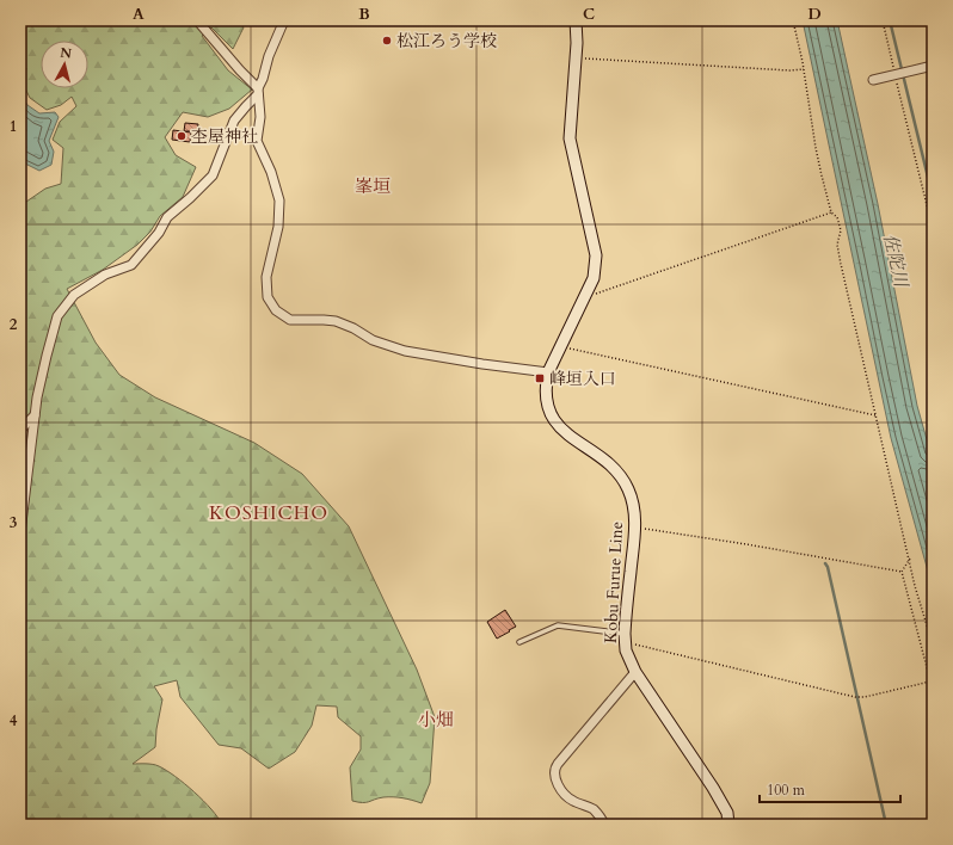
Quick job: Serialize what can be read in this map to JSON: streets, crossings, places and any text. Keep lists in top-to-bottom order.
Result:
{
  "streets": {
    "main road": ["Kobu Furue Line"]
  },
  "districts": ["峯垣", "KOSHICHO", "小畑"],
  "water": ["佐陀川"],
  "places": {
    "other": ["松江ろう学校", "杢屋神社"],
    "transit": ["峰垣入口"]
  },
  "scale_bar": "100 m",
  "north": "top",
  "grid": {
    "columns": [
      "A",
      "B",
      "C",
      "D"
    ],
    "rows": [
      "1",
      "2",
      "3",
      "4"
    ]
  }
}
